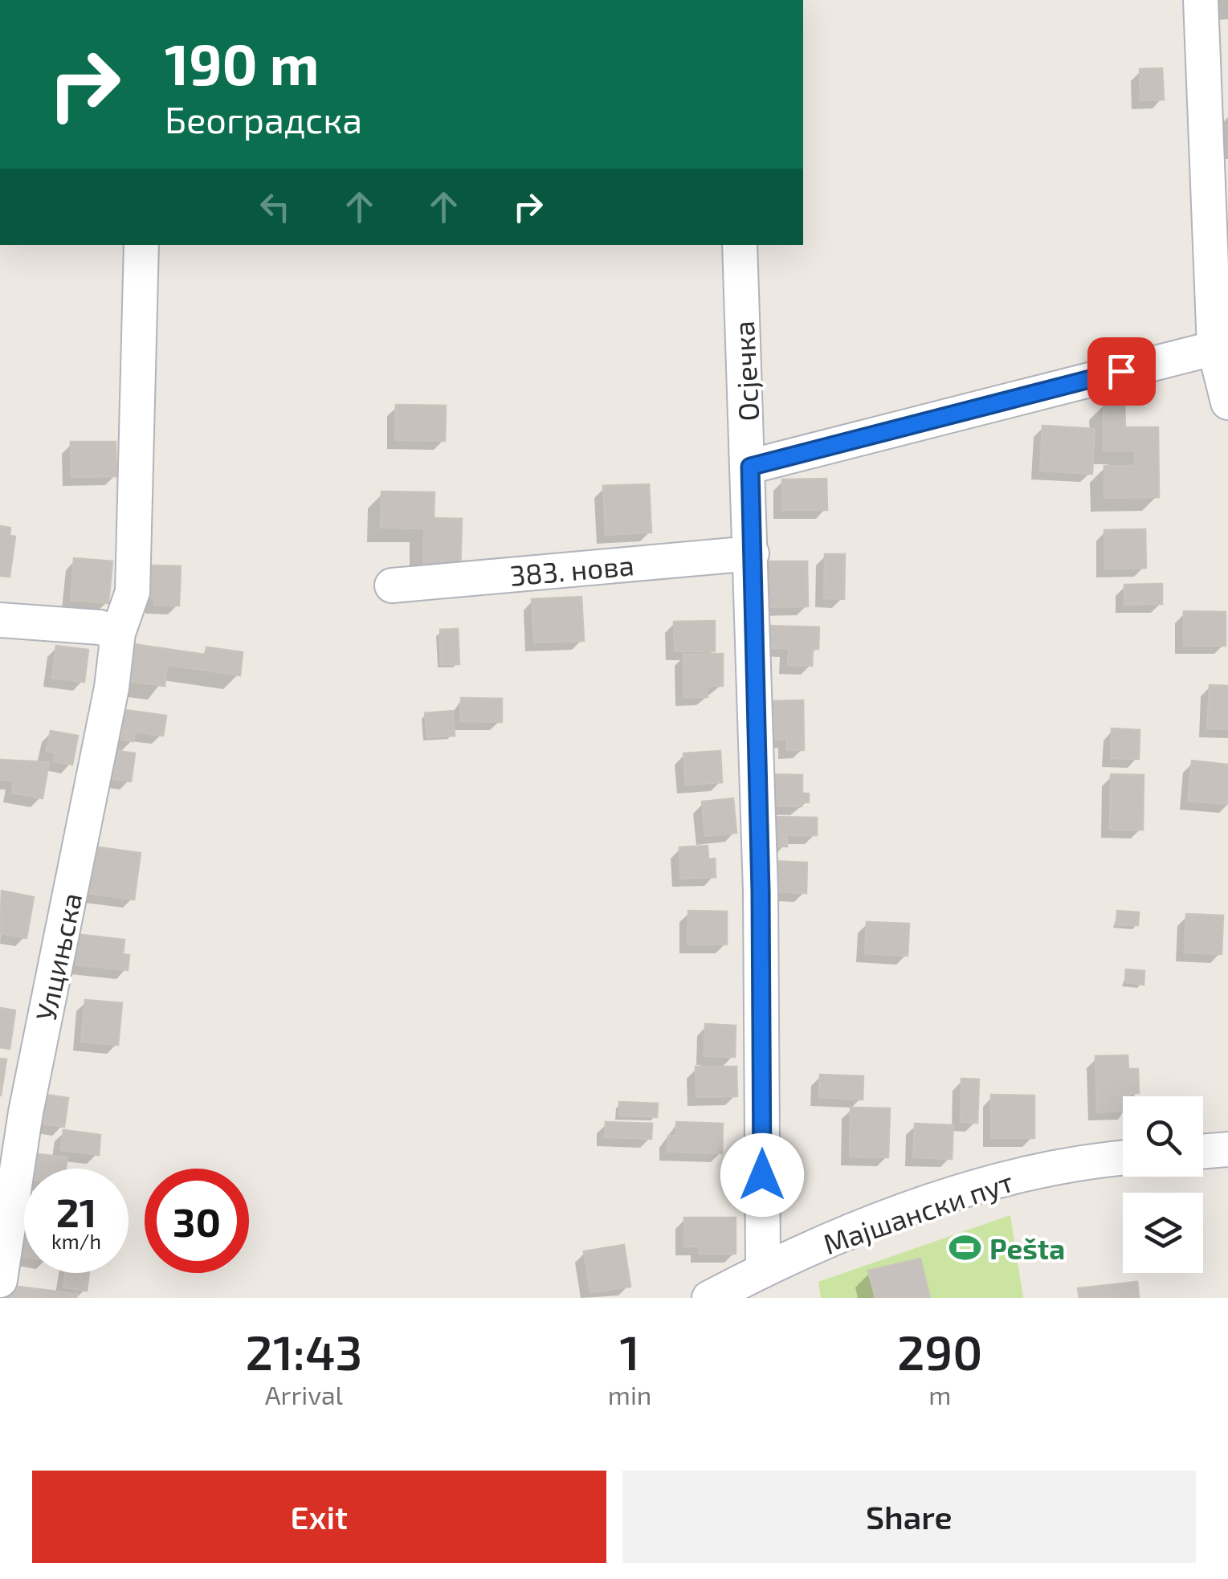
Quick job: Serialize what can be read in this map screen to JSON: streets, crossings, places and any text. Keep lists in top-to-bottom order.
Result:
{
  "streets": {
    "street": [
      "Осјечка",
      "383. нова",
      "Улцињска",
      "Мајшански пут"
    ]
  },
  "crossings": [
    ["Осјечка", "383. нова"],
    ["Осјечка", "Мајшански пут"]
  ],
  "places": {
    "sports": ["Pešta"]
  },
  "page": {
    "turn": ["190 m", "Београдска"],
    "speed": "21 km/h",
    "limit": "30",
    "eta": [
      "21:43",
      "Arrival",
      "1",
      "min",
      "290",
      "m"
    ],
    "buttons": ["Exit", "Share"]
  }
}
